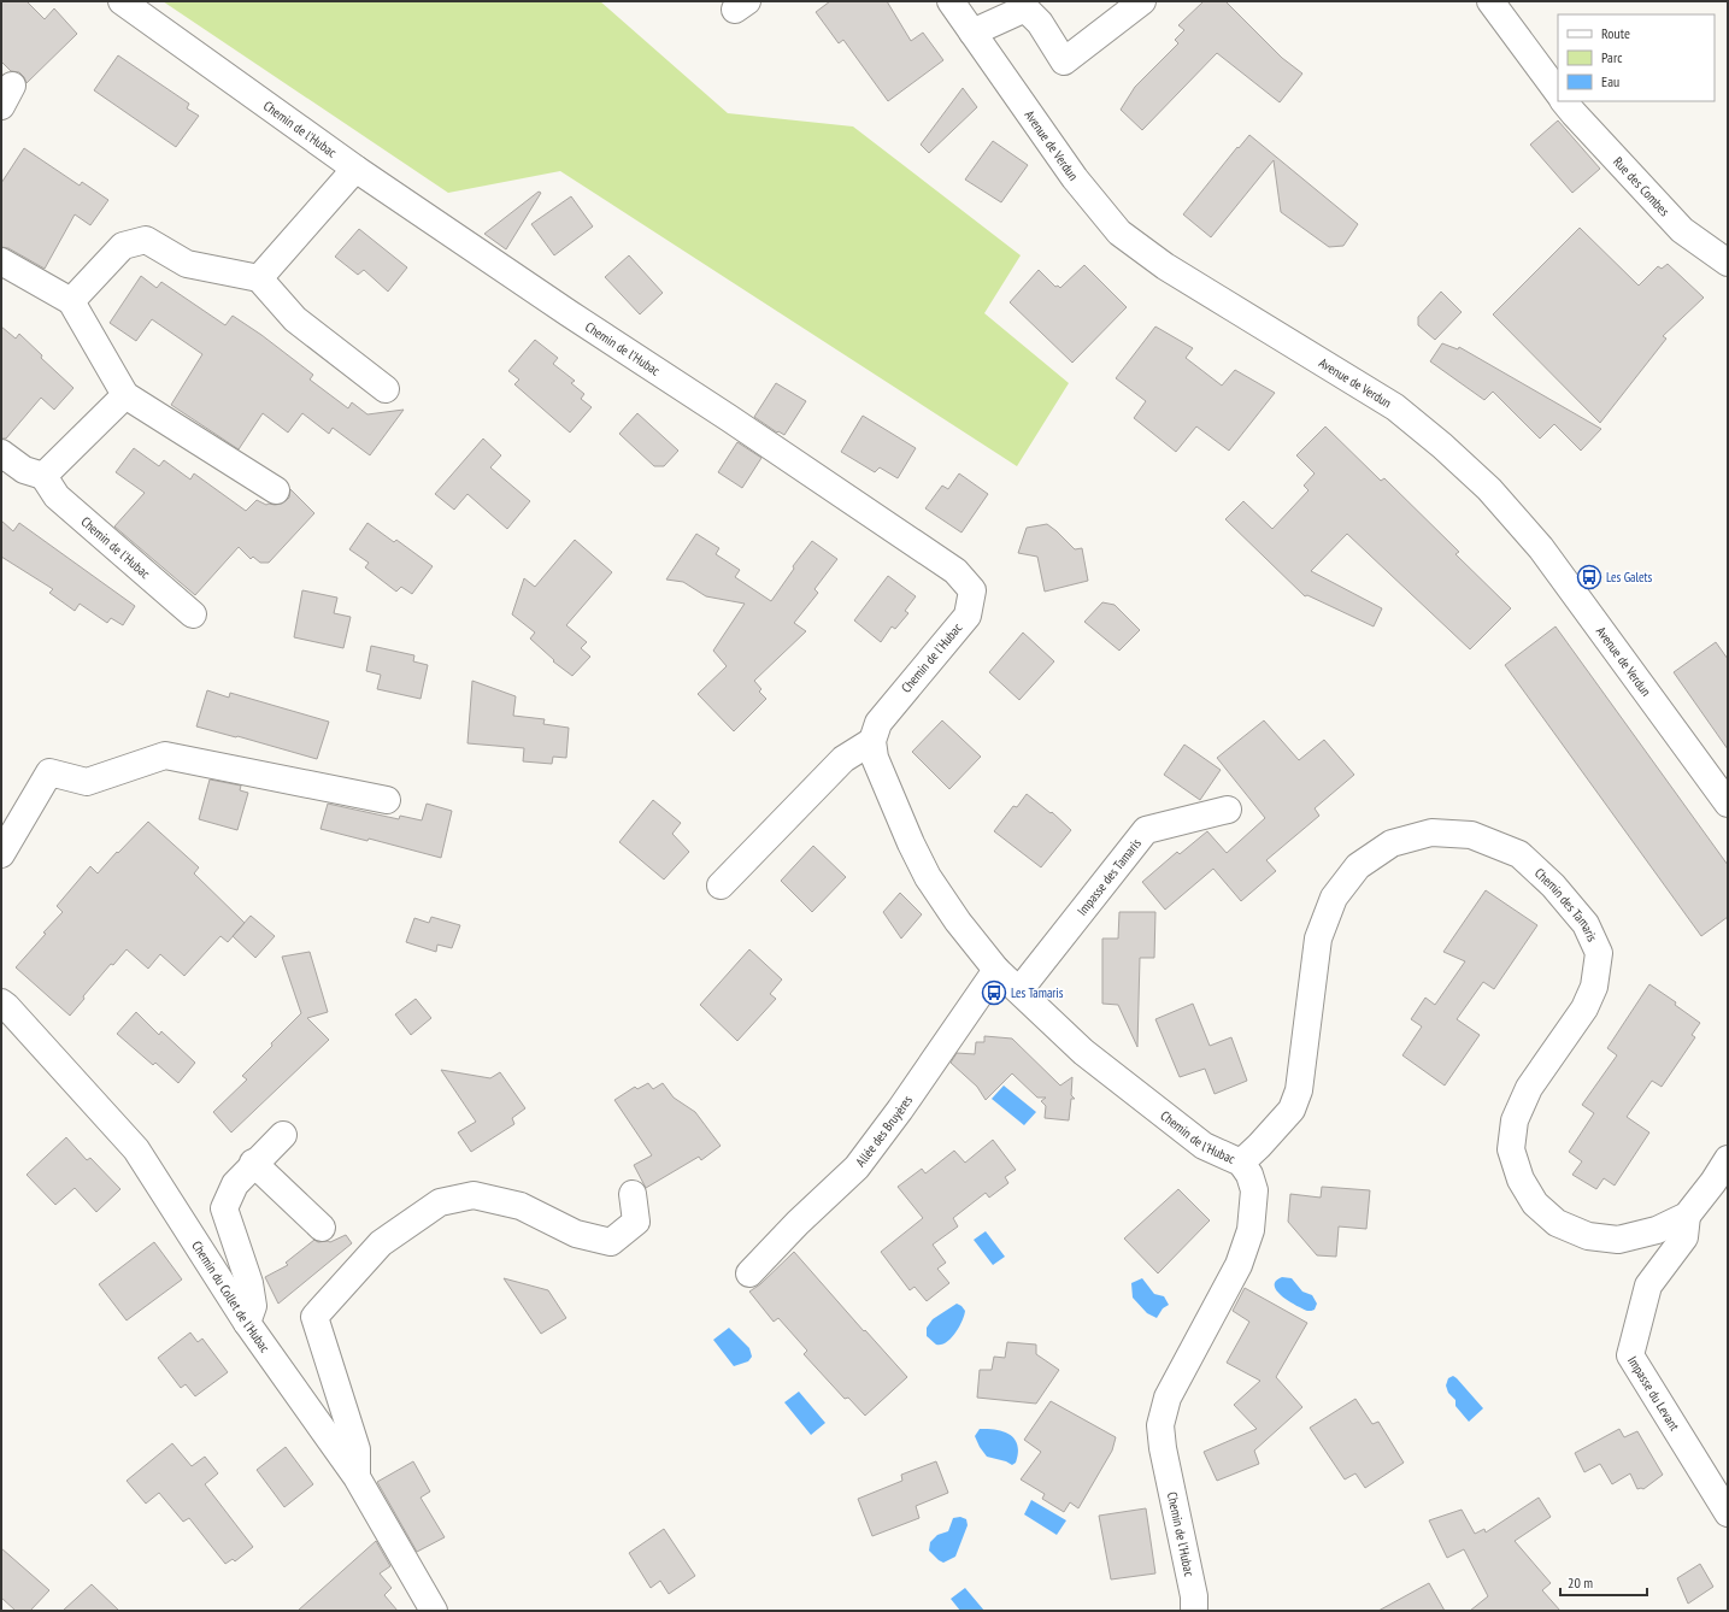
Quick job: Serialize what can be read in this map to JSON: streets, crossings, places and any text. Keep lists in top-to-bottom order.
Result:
{
  "streets": {
    "street": [
      "Chemin de l'Hubac",
      "Avenue de Verdun",
      "Rue des Combes",
      "Impasse des Tamaris",
      "Chemin des Tamaris",
      "Allée des Bruyères",
      "Chemin du Collet de l'Hubac",
      "Impasse du Levant"
    ]
  },
  "crossings": [
    ["Chemin de l'Hubac", "Impasse des Tamaris"],
    ["Chemin de l'Hubac", "Chemin des Tamaris"],
    ["Chemin de l'Hubac", "Allée des Bruyères"],
    ["Chemin des Tamaris", "Impasse du Levant"]
  ],
  "places": {
    "bus stop": ["Les Galets", "Les Tamaris"]
  },
  "legend": ["Route", "Parc", "Eau"],
  "scale_bar": "20 m"
}
